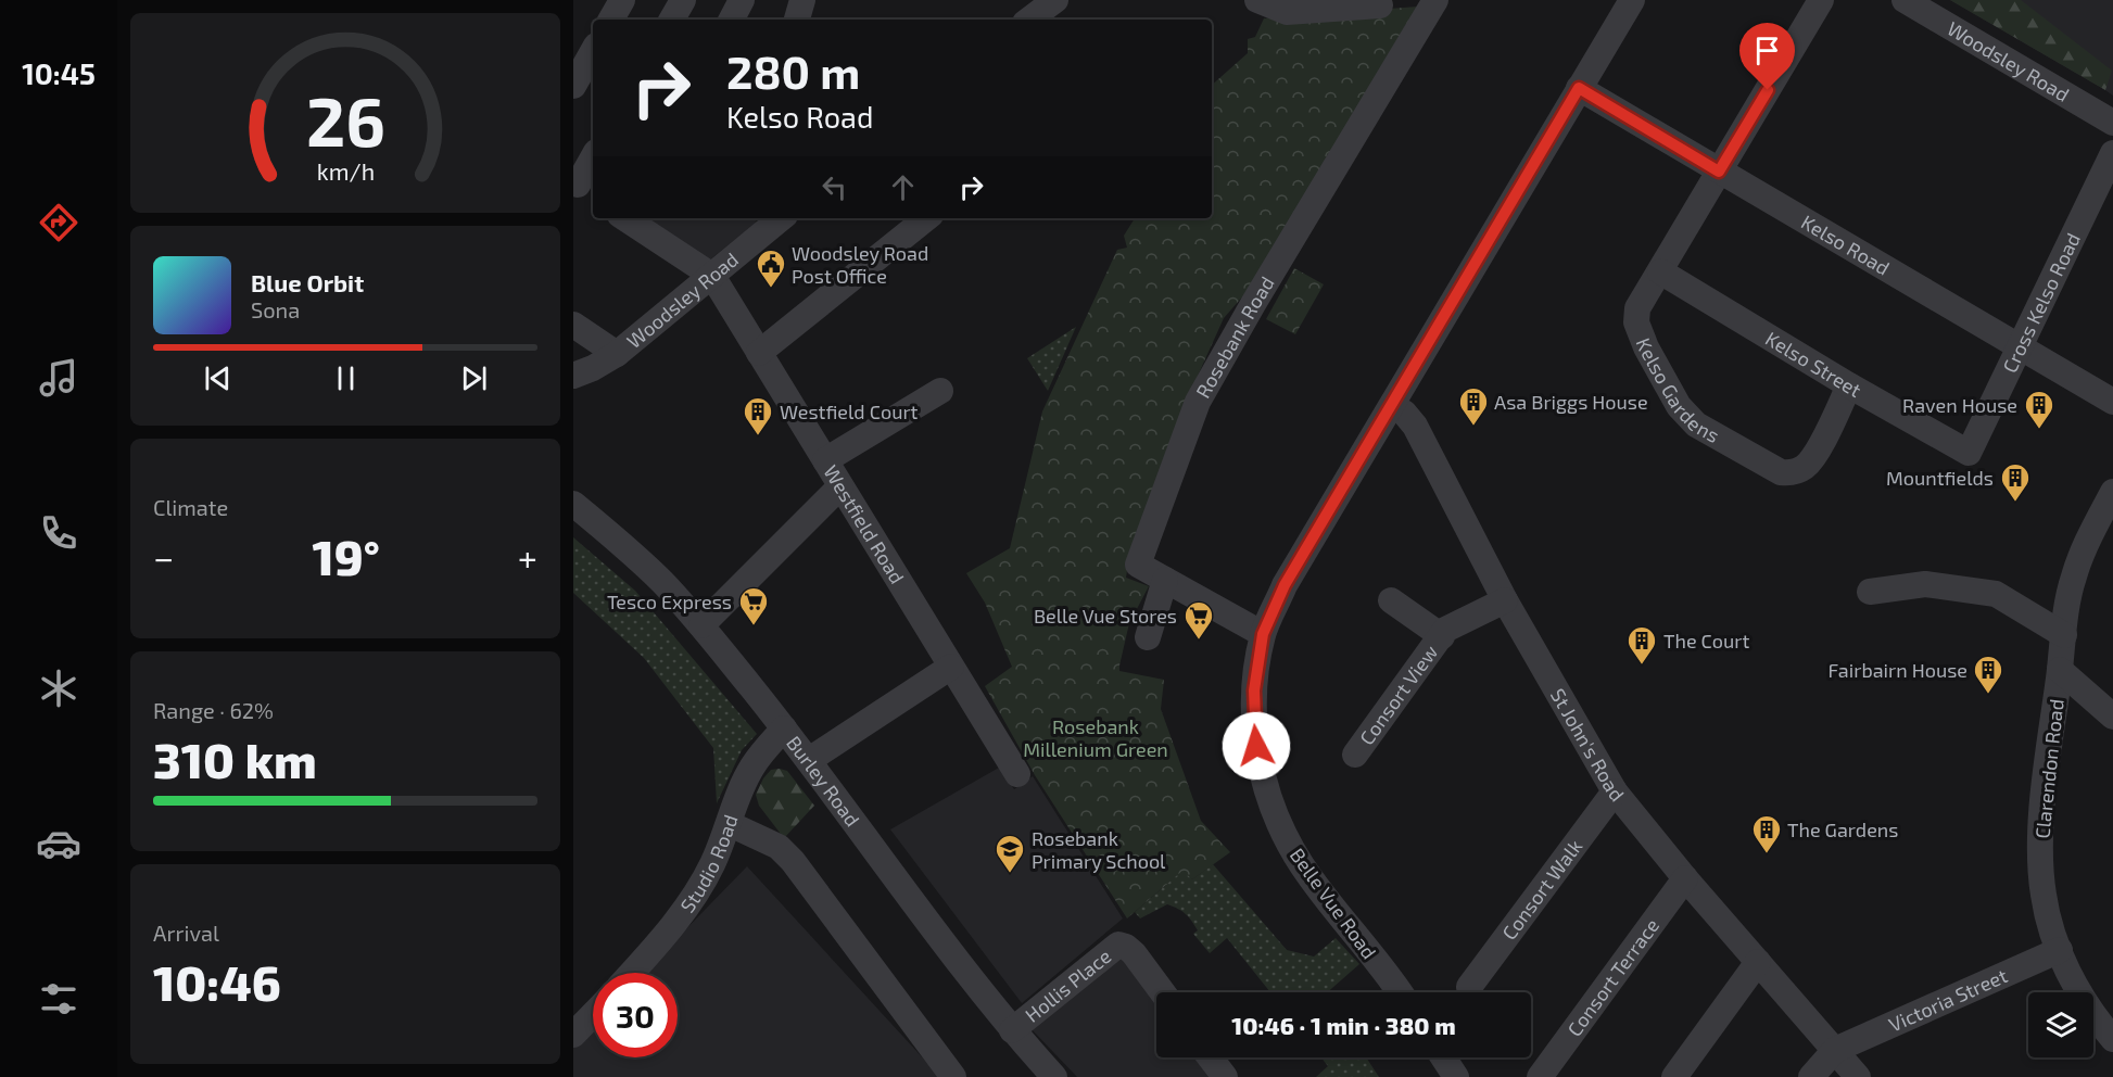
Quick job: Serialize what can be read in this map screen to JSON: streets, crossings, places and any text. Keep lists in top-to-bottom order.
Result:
{
  "streets": {
    "street": [
      "Woodsley Road",
      "Kelso Road",
      "Cross Kelso Road",
      "Rosebank Road",
      "Kelso Street",
      "Kelso Gardens",
      "Westfield Road",
      "Consort View",
      "St John's Road",
      "Clarendon Road",
      "Burley Road",
      "Studio Road",
      "Consort Walk",
      "Belle Vue Road",
      "Consort Terrace",
      "Hollis Place",
      "Victoria Street"
    ]
  },
  "crossings": [
    ["Woodsley Road", "Westfield Road"],
    ["Kelso Road", "Cross Kelso Road"],
    ["Kelso Road", "Kelso Gardens"],
    ["Kelso Road", "Belle Vue Road"],
    ["Cross Kelso Road", "Kelso Street"],
    ["Rosebank Road", "Belle Vue Road"],
    ["Kelso Street", "Kelso Gardens"],
    ["Consort View", "St John's Road"],
    ["St John's Road", "Consort Walk"],
    ["St John's Road", "Belle Vue Road"],
    ["St John's Road", "Consort Terrace"],
    ["St John's Road", "Victoria Street"],
    ["Clarendon Road", "Victoria Street"],
    ["Burley Road", "Studio Road"],
    ["Burley Road", "Hollis Place"]
  ],
  "parks": ["Rosebank Millenium Green"],
  "places": {
    "public building": ["Woodsley Road Post Office"],
    "building": [
      "Asa Briggs House",
      "Raven House",
      "Westfield Court",
      "Mountfields",
      "The Court",
      "Fairbairn House",
      "The Gardens"
    ],
    "supermarket": ["Tesco Express", "Belle Vue Stores"],
    "school or university": ["Rosebank Primary School"]
  },
  "page": {
    "tabs": "10:45",
    "turn": ["280 m", "Kelso Road"],
    "song": ["Blue Orbit", "Sona"],
    "tile": [
      "Climate",
      ["Range · 62%", "310 km"],
      ["Arrival", "10:46"]
    ],
    "heat": ["−", "19°", "+"],
    "limit": "30",
    "trip": "10:46 · 1 min · 380 m",
    "gauge": ["26", "km/h"]
  }
}
